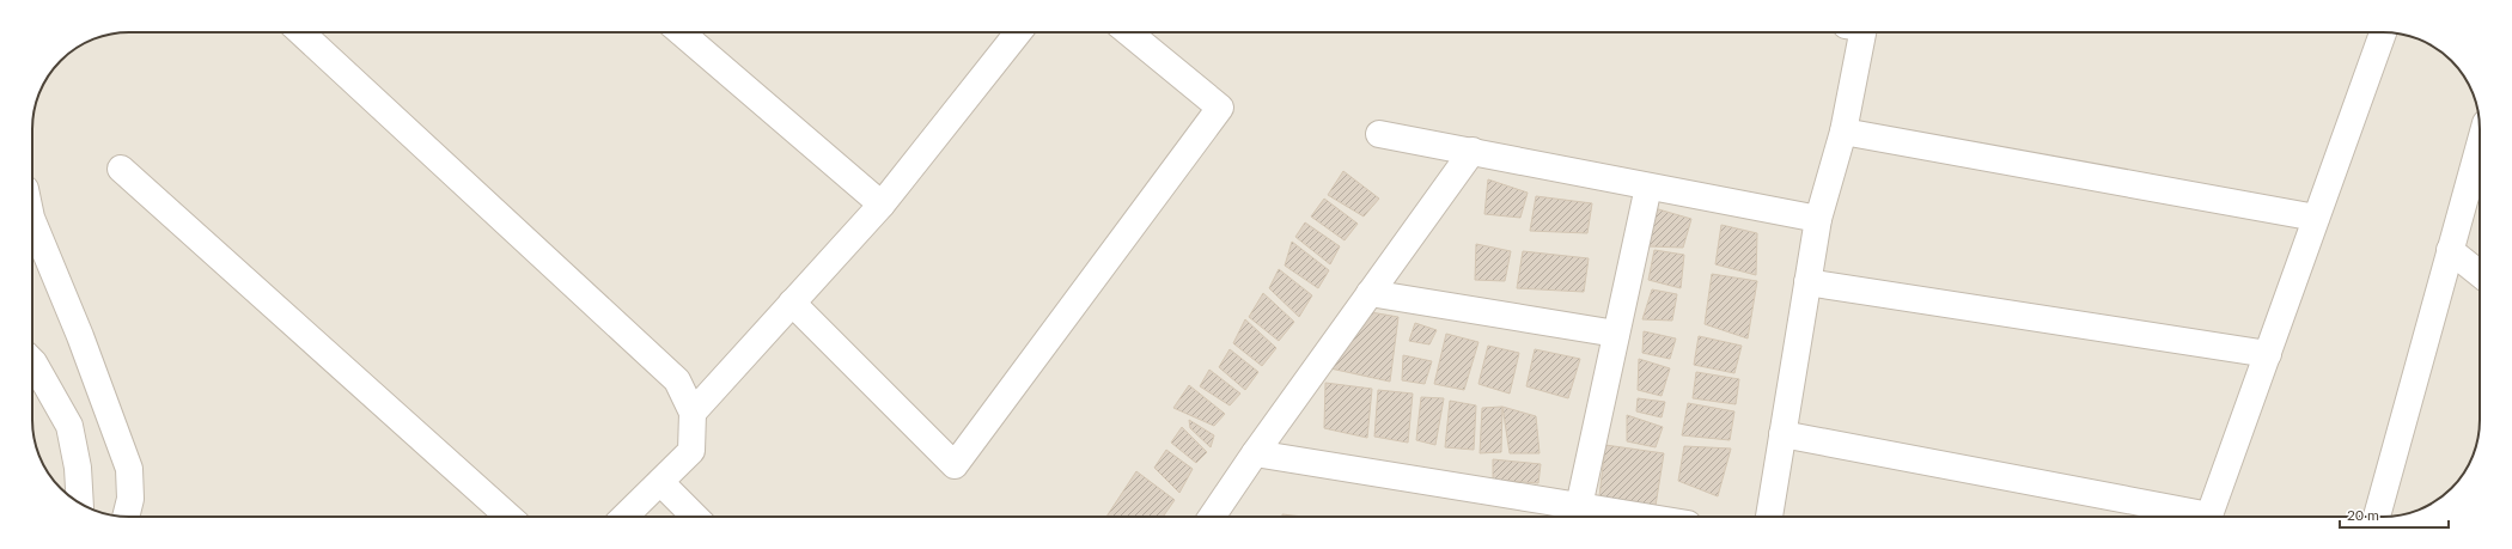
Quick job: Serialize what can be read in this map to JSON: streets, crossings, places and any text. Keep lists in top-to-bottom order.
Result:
{
  "scale_bar": "20 m"
}
